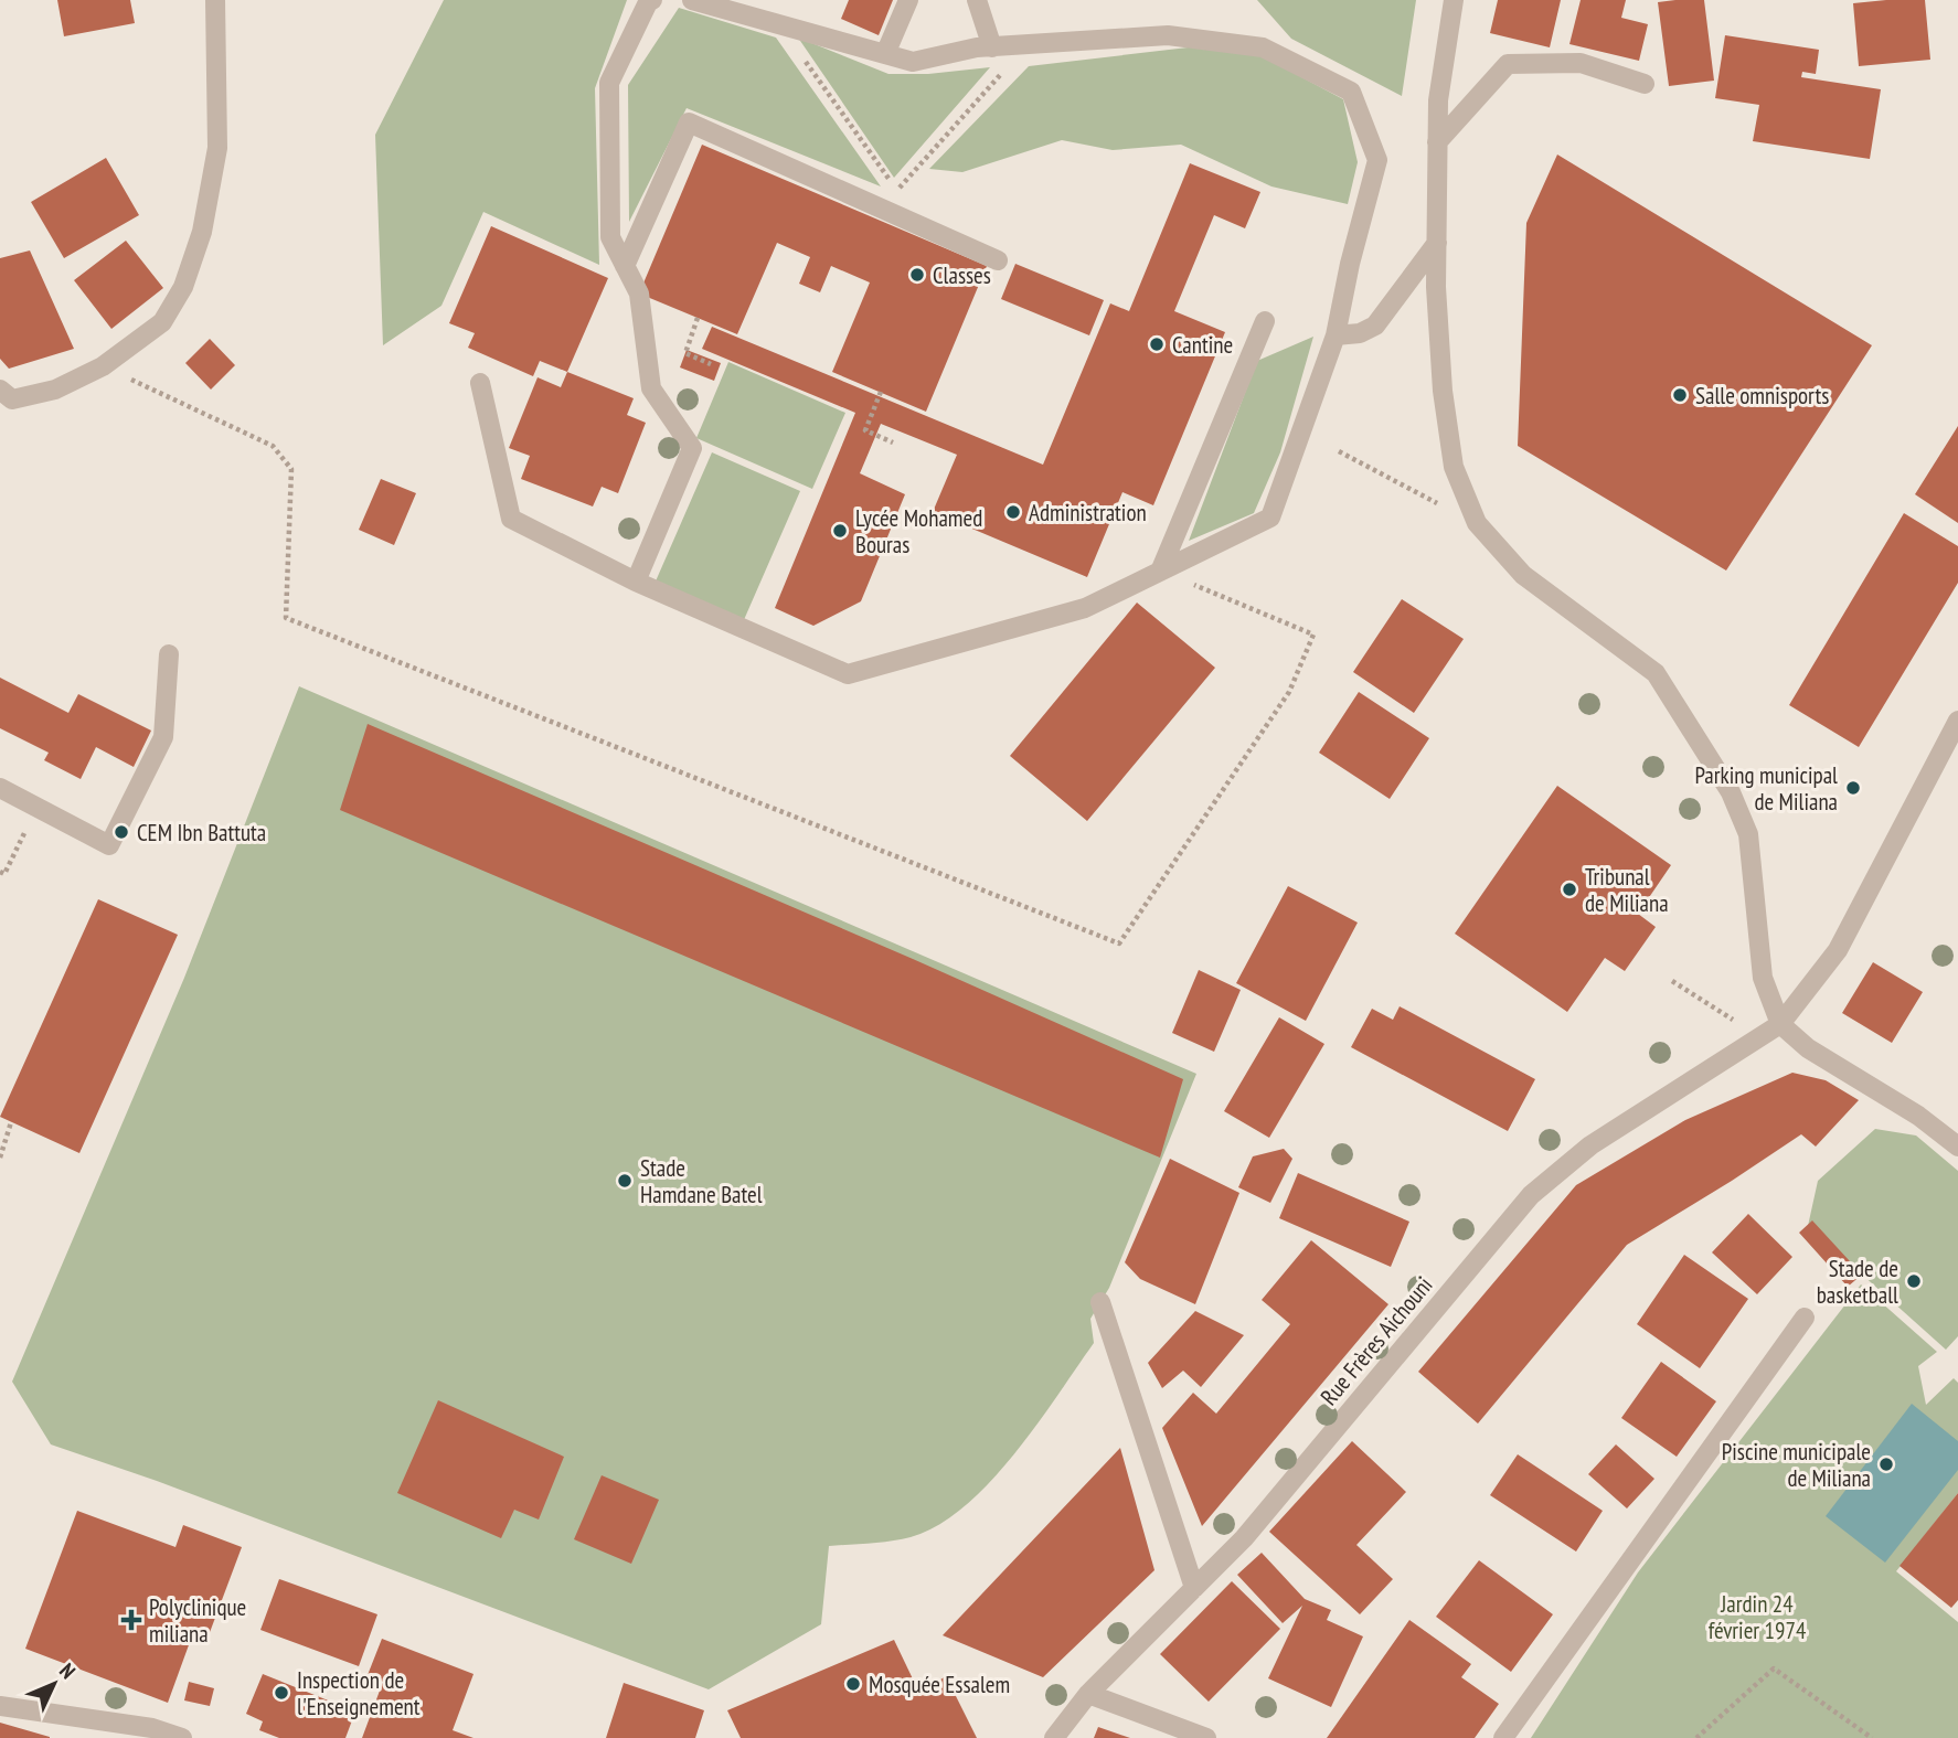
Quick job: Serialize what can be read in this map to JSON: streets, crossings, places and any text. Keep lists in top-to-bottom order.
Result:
{
  "streets": {
    "street": ["Rue Frères Aichouni"]
  },
  "parks": ["Jardin 24 février 1974"],
  "places": {
    "other": [
      "Classes",
      "Cantine",
      "Salle omnisports",
      "Administration",
      "Lycée Mohamed Bouras",
      "Parking municipal de Miliana",
      "CEM Ibn Battuta",
      "Tribunal de Miliana",
      "Stade Hamdane Batel",
      "Stade de basketball",
      "Piscine municipale de Miliana",
      "Mosquée Essalem",
      "Inspection de l'Enseignement"
    ],
    "health": ["Polyclinique miliana"]
  },
  "north": "top right"
}
